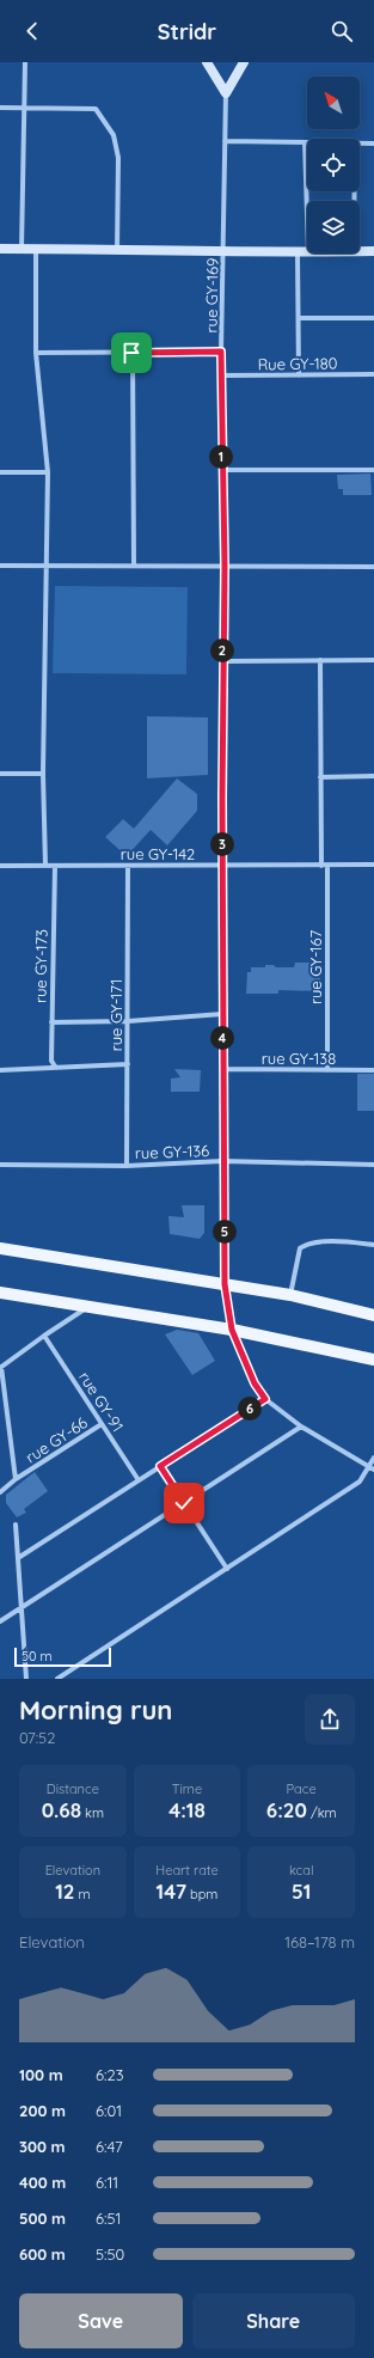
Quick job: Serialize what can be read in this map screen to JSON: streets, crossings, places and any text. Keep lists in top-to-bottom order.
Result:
{
  "streets": {
    "street": [
      "rue GY-169",
      "Rue GY-180",
      "rue GY-142",
      "rue GY-173",
      "rue GY-167",
      "rue GY-171",
      "rue GY-138",
      "rue GY-136",
      "rue GY-91",
      "rue GY-66"
    ]
  },
  "crossings": [
    ["rue GY-169", "Rue GY-180"],
    ["rue GY-169", "rue GY-142"],
    ["rue GY-169", "rue GY-138"],
    ["rue GY-169", "rue GY-136"],
    ["rue GY-142", "rue GY-173"],
    ["rue GY-142", "rue GY-167"],
    ["rue GY-142", "rue GY-171"],
    ["rue GY-167", "rue GY-138"],
    ["rue GY-171", "rue GY-136"],
    ["rue GY-91", "rue GY-66"]
  ],
  "scale_bar": "50 m",
  "north": "top left",
  "page": {
    "header": "Stridr",
    "pins": [
      "1",
      "2",
      "3",
      "4",
      "5",
      "6"
    ],
    "scale": "50 m",
    "heading": ["Morning run", "07:52"],
    "stats": [
      ["Distance", "0.68 km"],
      ["Time", "4:18"],
      ["Pace", "6:20 /km"],
      ["Elevation", "12 m"],
      ["Heart rate", "147 bpm"],
      ["kcal", "51"]
    ],
    "chart": ["Elevation", "168–178 m"],
    "list": [
      {
        "name": "100 m",
        "note": "6:23"
      },
      {
        "name": "200 m",
        "note": "6:01"
      },
      {
        "name": "300 m",
        "note": "6:47"
      },
      {
        "name": "400 m",
        "note": "6:11"
      },
      {
        "name": "500 m",
        "note": "6:51"
      },
      {
        "name": "600 m",
        "note": "5:50"
      }
    ],
    "buttons": ["Save", "Share"]
  }
}
